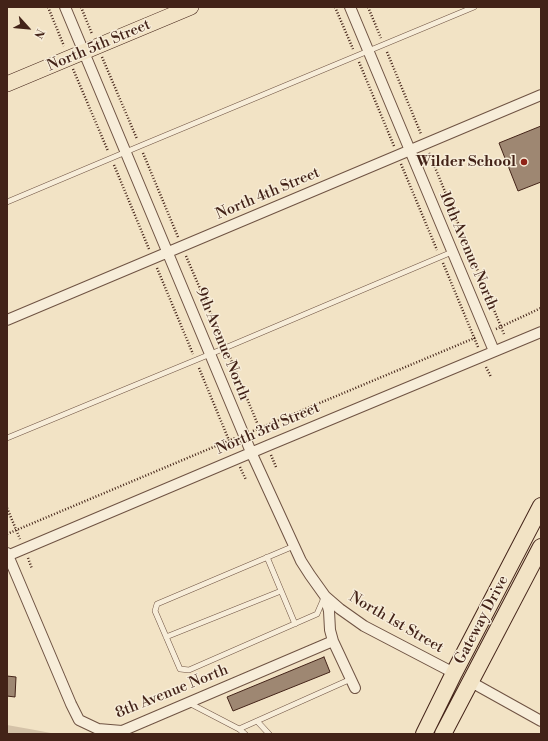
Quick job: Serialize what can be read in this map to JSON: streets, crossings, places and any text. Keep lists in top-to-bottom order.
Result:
{
  "streets": {
    "highway": ["Gateway Drive"],
    "main road": ["North 5th Street"],
    "street": [
      "North 4th Street",
      "10th Avenue North",
      "9th Avenue North",
      "North 3rd Street",
      "North 1st Street",
      "8th Avenue North"
    ]
  },
  "crossings": [
    ["North 5th Street", "9th Avenue North"],
    ["North 4th Street", "10th Avenue North"],
    ["North 4th Street", "9th Avenue North"],
    ["10th Avenue North", "North 3rd Street"],
    ["9th Avenue North", "North 3rd Street"],
    ["9th Avenue North", "North 1st Street"],
    ["9th Avenue North", "8th Avenue North"],
    ["North 3rd Street", "8th Avenue North"],
    ["Gateway Drive", "North 1st Street"]
  ],
  "places": ["Wilder School"],
  "north": "bottom right"
}
